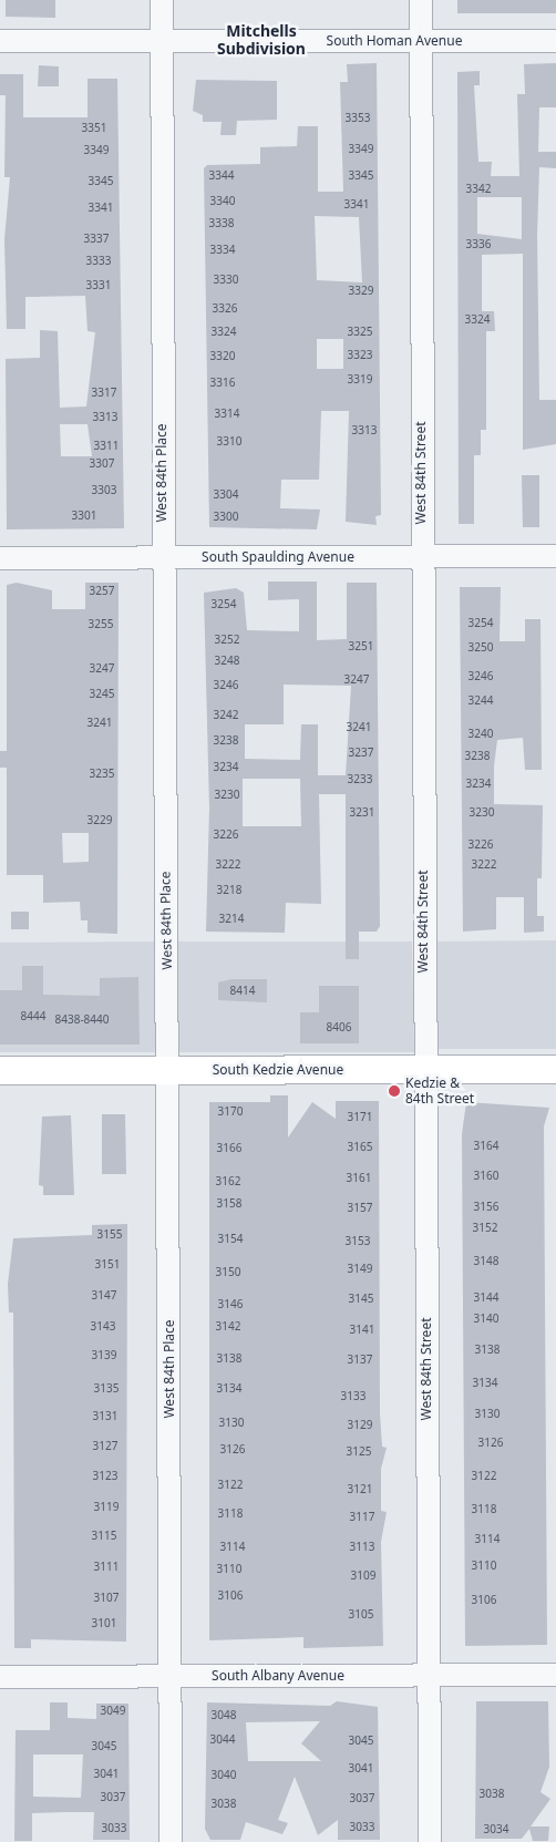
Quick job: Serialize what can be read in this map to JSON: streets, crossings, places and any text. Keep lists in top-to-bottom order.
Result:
{
  "streets": {
    "main road": ["South Kedzie Avenue"],
    "street": [
      "South Homan Avenue",
      "West 84th Place",
      "West 84th Street",
      "South Spaulding Avenue",
      "South Albany Avenue"
    ]
  },
  "crossings": [
    ["South Homan Avenue", "West 84th Place"],
    ["South Homan Avenue", "West 84th Street"],
    ["West 84th Place", "South Spaulding Avenue"],
    ["West 84th Place", "South Kedzie Avenue"],
    ["West 84th Place", "South Albany Avenue"],
    ["West 84th Street", "South Spaulding Avenue"],
    ["West 84th Street", "South Kedzie Avenue"],
    ["West 84th Street", "South Albany Avenue"]
  ],
  "districts": ["Mitchells Subdivision"],
  "places": ["Kedzie & 84th Street"],
  "house_numbers": [
    "3353",
    "3351",
    "3349",
    "3349",
    "3344",
    "3345",
    "3345",
    "3342",
    "3340",
    "3341",
    "3341",
    "3338",
    "3337",
    "3336",
    "3334",
    "3333",
    "3330",
    "3331",
    "3329",
    "3326",
    "3324",
    "3324",
    "3325",
    "3323",
    "3320",
    "3319",
    "3316",
    "3317",
    "3314",
    "3313",
    "3313",
    "3310",
    "3311",
    "3307",
    "3303",
    "3304",
    "3301",
    "3300",
    "3257",
    "3254",
    "3254",
    "3255",
    "3252",
    "3251",
    "3250",
    "3248",
    "3247",
    "3246",
    "3247",
    "3246",
    "3245",
    "3244",
    "3242",
    "3241",
    "3241",
    "3240",
    "3238",
    "3237",
    "3238",
    "3234",
    "3235",
    "3233",
    "3234",
    "3230",
    "3231",
    "3230",
    "3229",
    "3226",
    "3226",
    "3222",
    "3222",
    "3218",
    "3214",
    "8414",
    "8444",
    "8438-8440",
    "8406",
    "3170",
    "3171",
    "3164",
    "3165",
    "3166",
    "3160",
    "3161",
    "3162",
    "3158",
    "3156",
    "3157",
    "3152",
    "3155",
    "3154",
    "3153",
    "3148",
    "3151",
    "3149",
    "3150",
    "3147",
    "3144",
    "3145",
    "3146",
    "3140",
    "3143",
    "3142",
    "3141",
    "3138",
    "3139",
    "3138",
    "3137",
    "3134",
    "3135",
    "3134",
    "3133",
    "3130",
    "3131",
    "3130",
    "3129",
    "3126",
    "3127",
    "3126",
    "3125",
    "3123",
    "3122",
    "3122",
    "3121",
    "3119",
    "3118",
    "3118",
    "3117",
    "3115",
    "3114",
    "3114",
    "3113",
    "3110",
    "3111",
    "3110",
    "3109",
    "3106",
    "3107",
    "3106",
    "3105",
    "3101",
    "3049",
    "3048",
    "3044",
    "3045",
    "3045",
    "3041",
    "3041",
    "3040",
    "3038",
    "3037",
    "3037",
    "3038",
    "3033",
    "3033",
    "3034"
  ]
}
